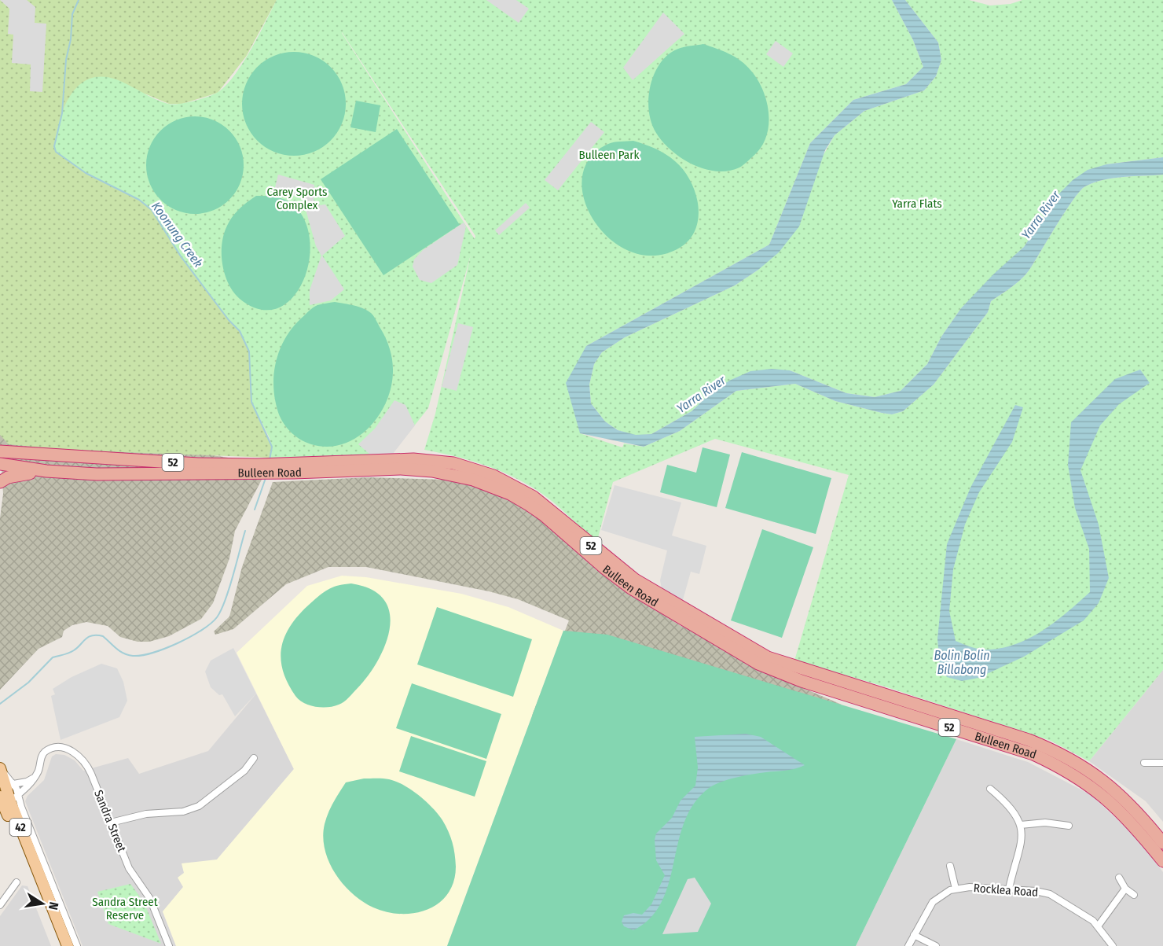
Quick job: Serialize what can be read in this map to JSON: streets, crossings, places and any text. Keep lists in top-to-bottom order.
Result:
{
  "streets": {
    "highway": ["52", "Bulleen Road"],
    "main road": ["42"],
    "street": ["Sandra Street", "Rocklea Road"]
  },
  "crossings": [
    ["Sandra Street", "42"]
  ],
  "water": ["Yarra River", "Koonung Creek", "Bolin Bolin Billabong"],
  "parks": [
    "Bulleen Park",
    "Carey Sports Complex",
    "Yarra Flats",
    "Sandra Street Reserve"
  ],
  "north": "right"
}
